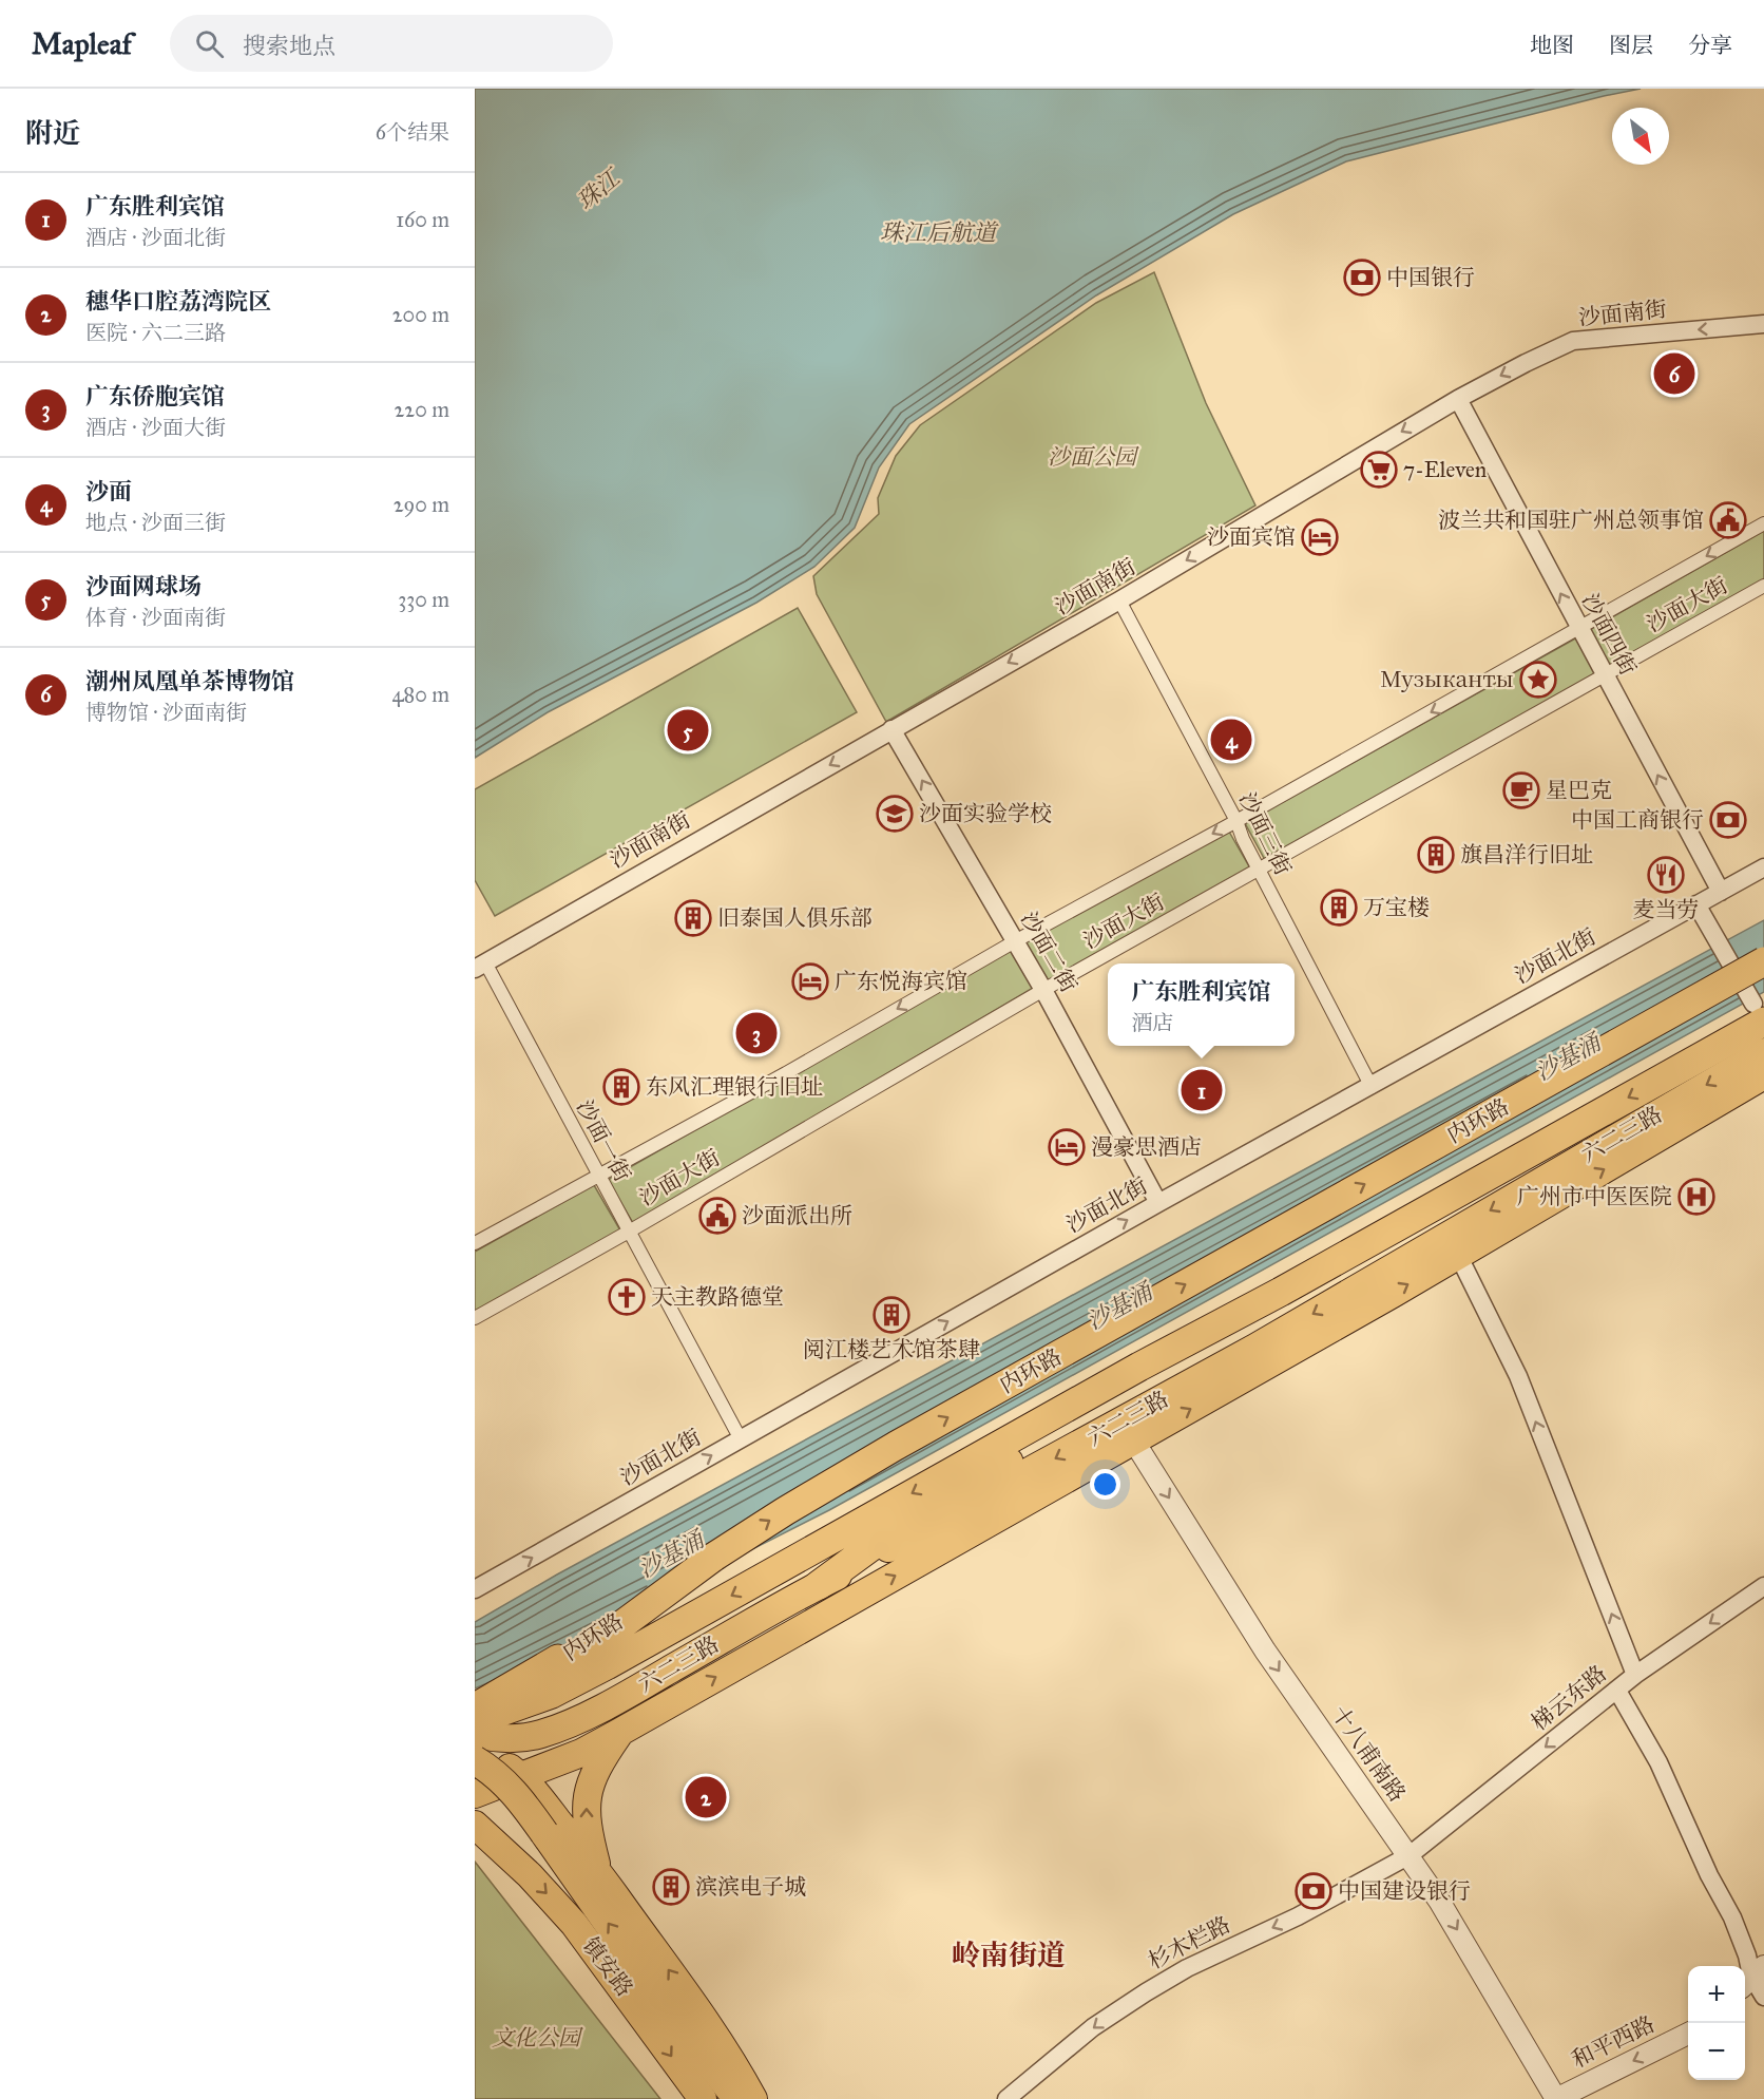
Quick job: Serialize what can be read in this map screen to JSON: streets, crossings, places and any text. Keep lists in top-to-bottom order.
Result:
{
  "streets": {
    "highway": ["内环路"],
    "main road": ["六二三路", "镇安路"],
    "street": [
      "沙面南街",
      "沙面大街",
      "沙面四街",
      "沙面三街",
      "沙面二街",
      "沙面北街",
      "沙面一街",
      "梯云东路",
      "十八甫南路",
      "杉木栏路",
      "和平西路"
    ]
  },
  "crossings": [
    ["沙面南街", "沙面四街"],
    ["沙面南街", "沙面三街"],
    ["沙面南街", "沙面二街"],
    ["沙面南街", "沙面一街"],
    ["沙面大街", "沙面四街"],
    ["沙面大街", "沙面三街"],
    ["沙面大街", "沙面二街"],
    ["沙面大街", "沙面一街"],
    ["沙面四街", "沙面北街"],
    ["沙面三街", "沙面北街"],
    ["沙面二街", "沙面北街"],
    ["沙面北街", "沙面一街"],
    ["六二三路", "十八甫南路"],
    ["梯云东路", "十八甫南路"],
    ["梯云东路", "杉木栏路"],
    ["十八甫南路", "杉木栏路"],
    ["十八甫南路", "和平西路"]
  ],
  "one_way": [
    "沙面南街",
    "沙面四街",
    "沙面二街",
    "沙面北街",
    "梯云东路",
    "十八甫南路",
    "杉木栏路",
    "和平西路"
  ],
  "districts": ["岭南街道"],
  "water": ["珠江", "珠江后航道", "沙基涌"],
  "parks": ["沙面公园", "文化公园"],
  "places": {
    "bank": ["中国银行", "中国工商银行", "中国建设银行"],
    "supermarket": ["7-Eleven"],
    "public building": ["波兰共和国驻广州总领事馆", "沙面派出所"],
    "hotel": ["沙面宾馆", "广东悦海宾馆", "漫豪思酒店"],
    "place": ["Музыканты"],
    "cafe": ["星巴克"],
    "school or university": ["沙面实验学校"],
    "building": [
      "旗昌洋行旧址",
      "万宝楼",
      "旧泰国人俱乐部",
      "东风汇理银行旧址",
      "阅江楼艺术馆茶肆",
      "滨滨电子城"
    ],
    "restaurant": ["麦当劳"],
    "hospital": ["广州市中医医院"],
    "church": ["天主教路德堂"]
  },
  "north": "bottom right",
  "page": {
    "header": "Mapleaf",
    "search": "搜索地点",
    "nav": ["地图", "图层", "分享"],
    "heading": ["附近", "6个结果"],
    "list": [
      {
        "mark": "1",
        "name": "广东胜利宾馆",
        "note": "酒店 · 沙面北街",
        "value": "160 m"
      },
      {
        "mark": "2",
        "name": "穗华口腔荔湾院区",
        "note": "医院 · 六二三路",
        "value": "200 m"
      },
      {
        "mark": "3",
        "name": "广东侨胞宾馆",
        "note": "酒店 · 沙面大街",
        "value": "220 m"
      },
      {
        "mark": "4",
        "name": "沙面",
        "note": "地点 · 沙面三街",
        "value": "290 m"
      },
      {
        "mark": "5",
        "name": "沙面网球场",
        "note": "体育 · 沙面南街",
        "value": "330 m"
      },
      {
        "mark": "6",
        "name": "潮州凤凰单茶博物馆",
        "note": "博物馆 · 沙面南街",
        "value": "480 m"
      }
    ],
    "pins": [
      "6",
      "5",
      "4",
      "3",
      "1",
      "2"
    ],
    "popup": ["广东胜利宾馆", "酒店"],
    "map_buttons": ["+", "−"]
  }
}
